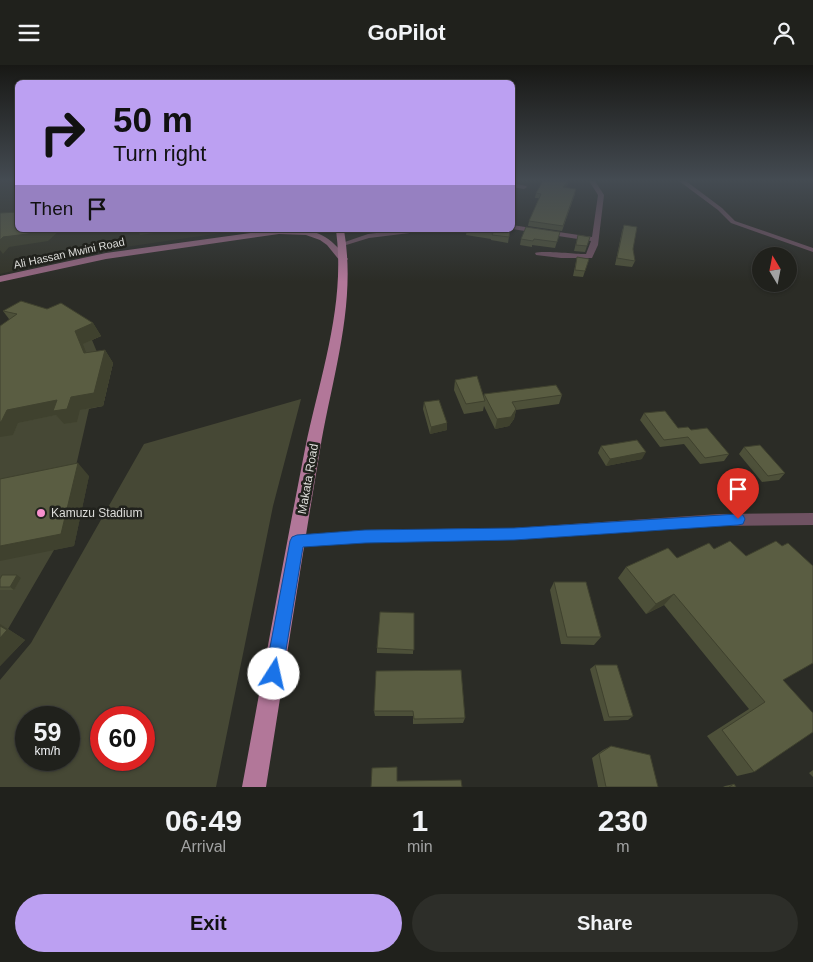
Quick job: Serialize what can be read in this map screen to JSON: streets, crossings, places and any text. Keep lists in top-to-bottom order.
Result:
{
  "streets": {
    "main road": ["Ali Hassan Mwini Road", "Makata Road"]
  },
  "places": ["Kamuzu Stadium"],
  "north": "top",
  "page": {
    "header": "GoPilot",
    "turn": ["50 m", "Turn right"],
    "then": "Then",
    "speed": "59 km/h",
    "limit": "60",
    "eta": [
      "06:49",
      "Arrival",
      "1",
      "min",
      "230",
      "m"
    ],
    "buttons": ["Exit", "Share"]
  }
}
